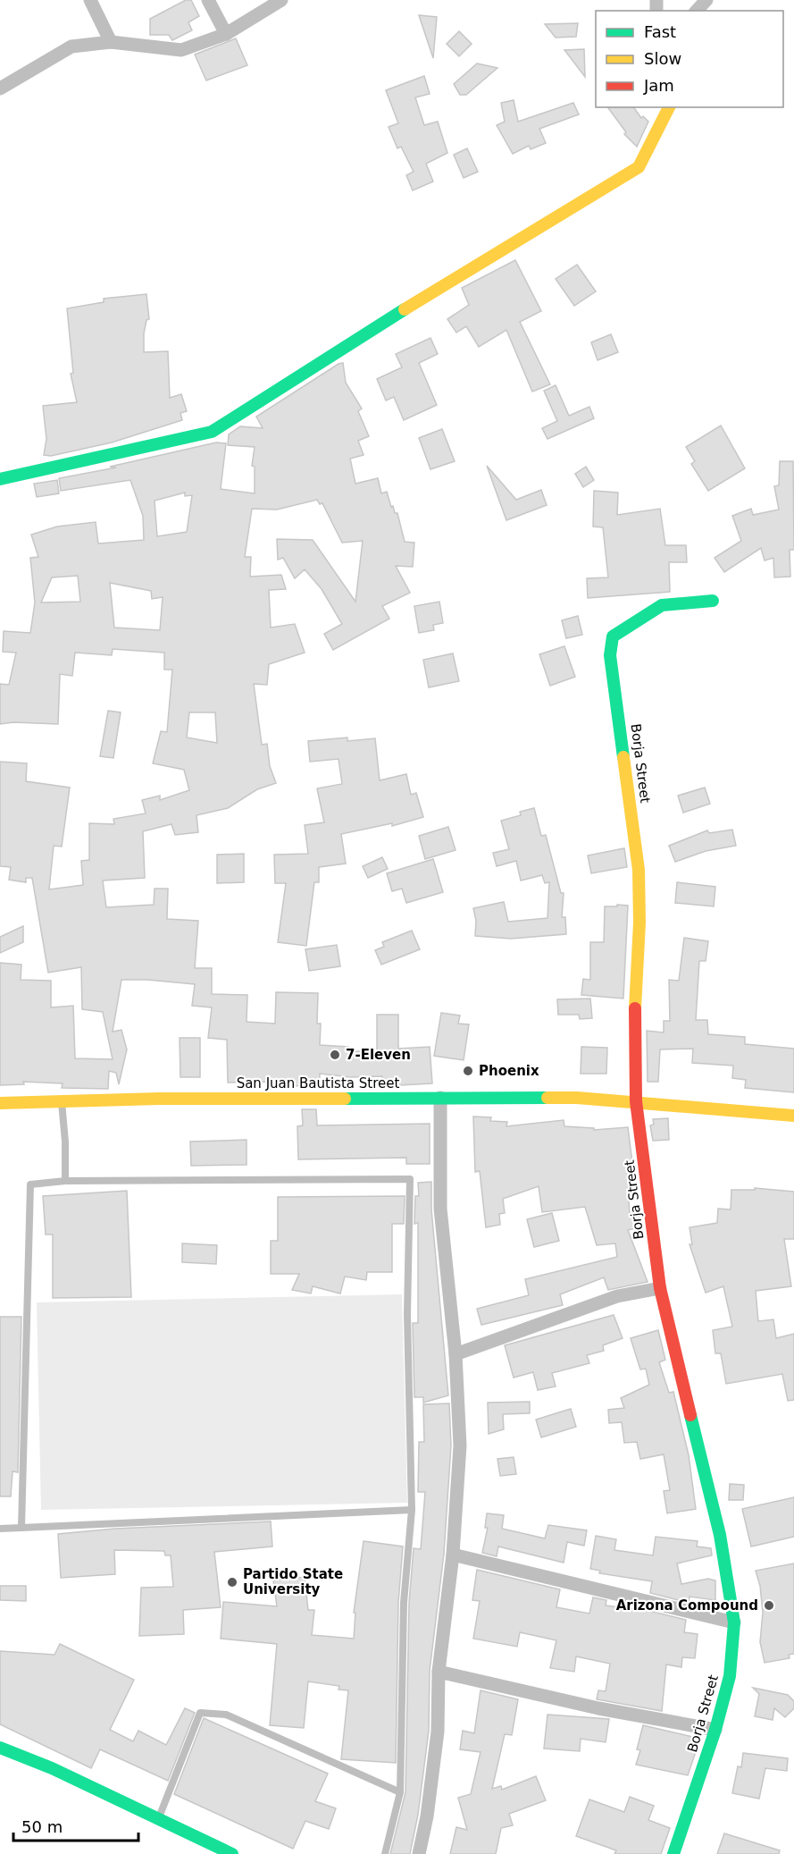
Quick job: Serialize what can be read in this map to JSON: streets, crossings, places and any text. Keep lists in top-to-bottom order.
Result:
{
  "streets": {
    "street": ["Borja Street", "San Juan Bautista Street"]
  },
  "crossings": [
    ["Borja Street", "San Juan Bautista Street"]
  ],
  "places": [
    "7-Eleven",
    "Phoenix",
    "Partido State University",
    "Arizona Compound"
  ],
  "legend": ["Fast", "Slow", "Jam"],
  "scale_bar": "50 m"
}
